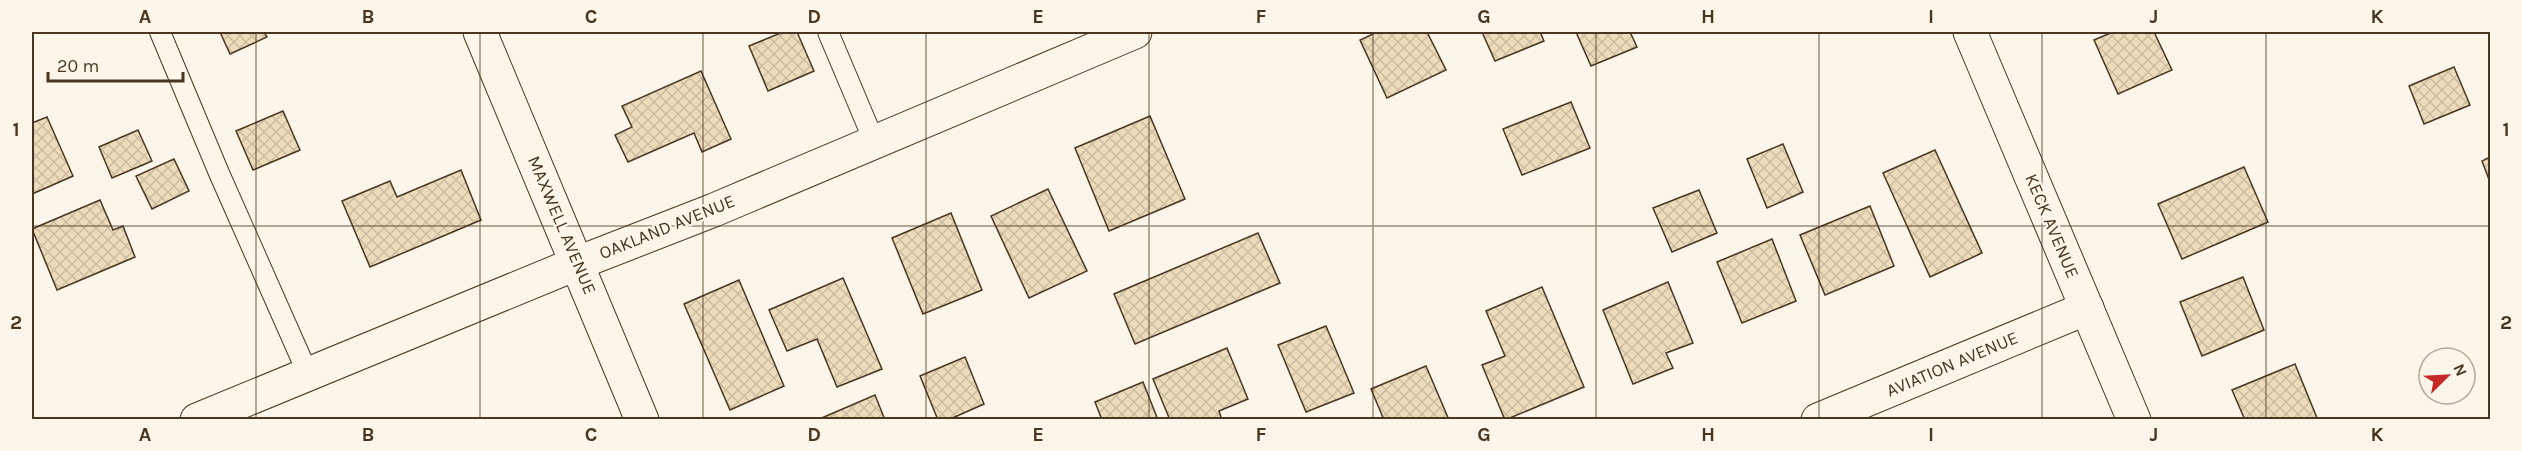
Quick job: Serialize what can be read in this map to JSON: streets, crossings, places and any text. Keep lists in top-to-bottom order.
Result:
{
  "streets": {
    "street": [
      "MAXWELL AVENUE",
      "KECK AVENUE",
      "OAKLAND AVENUE",
      "AVIATION AVENUE"
    ]
  },
  "crossings": [
    ["MAXWELL AVENUE", "OAKLAND AVENUE"],
    ["KECK AVENUE", "AVIATION AVENUE"]
  ],
  "scale_bar": "20 m",
  "north": "top right",
  "grid": {
    "columns": [
      "A",
      "B",
      "C",
      "D",
      "E",
      "F",
      "G",
      "H",
      "I",
      "J",
      "K"
    ],
    "rows": ["1", "2"]
  }
}
